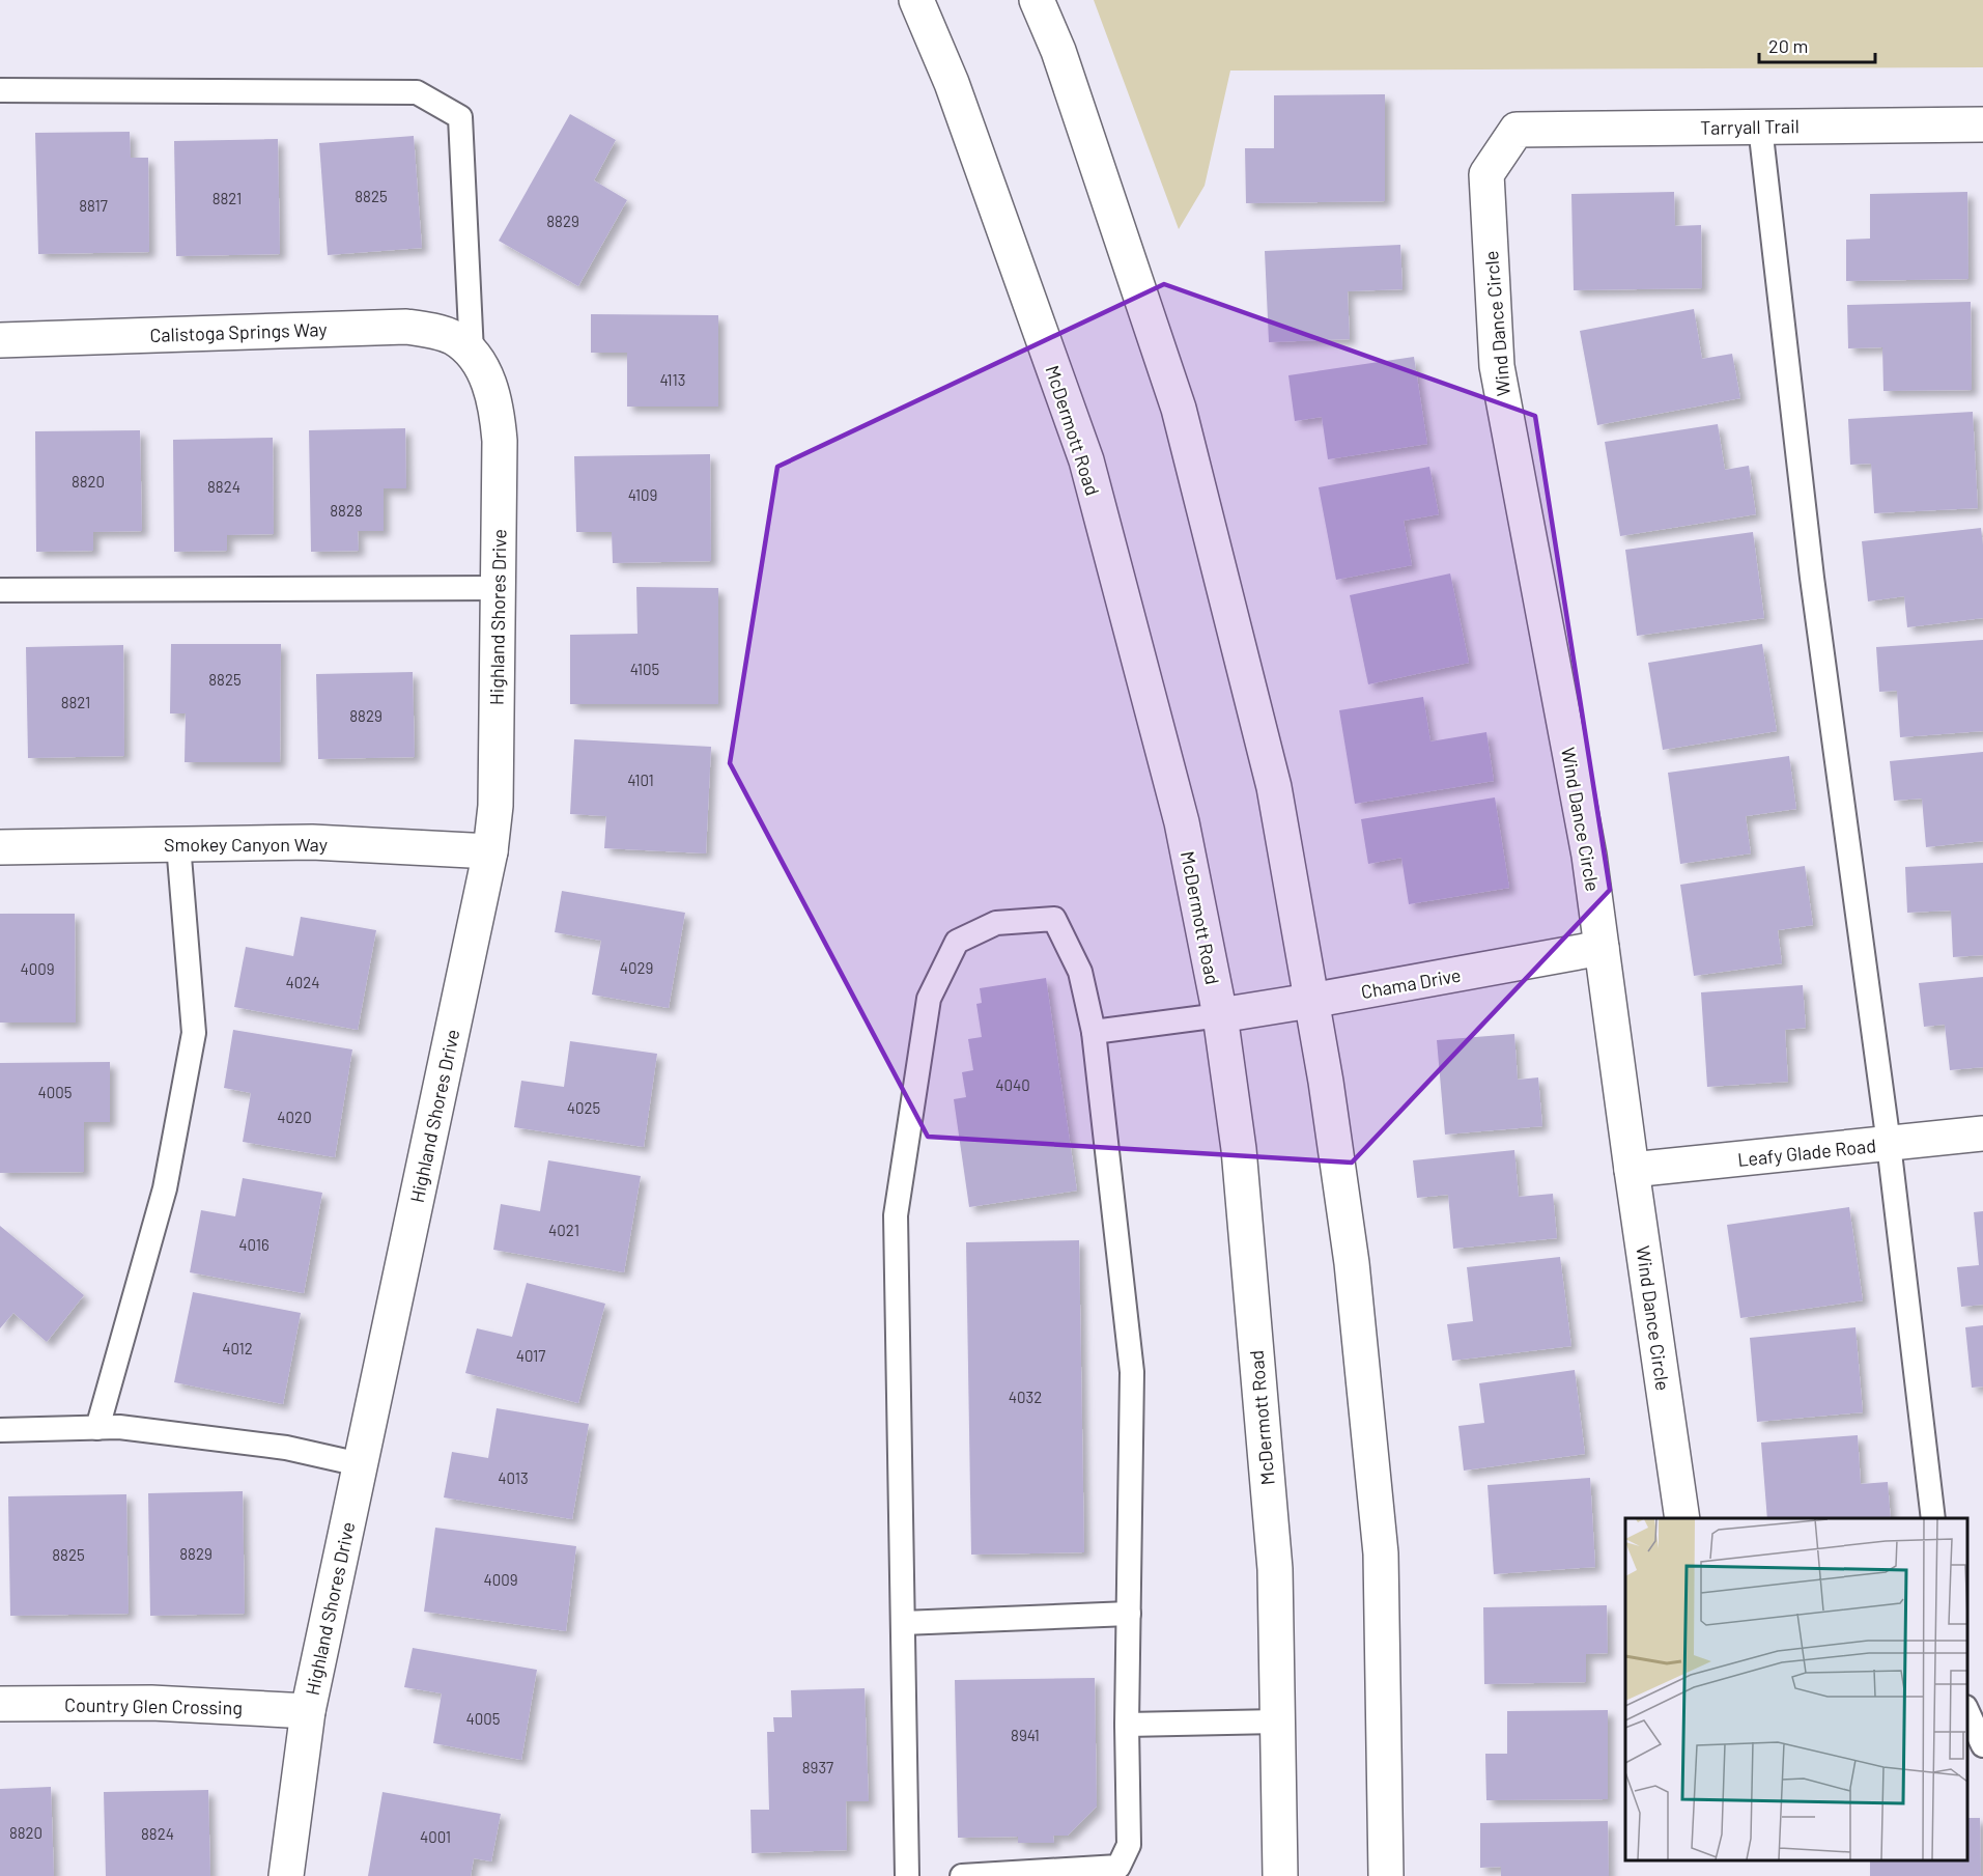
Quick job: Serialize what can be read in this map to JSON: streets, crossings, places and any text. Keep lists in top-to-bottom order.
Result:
{
  "streets": {
    "street": [
      "Tarryall Trail",
      "Wind Dance Circle",
      "Calistoga Springs Way",
      "McDermott Road",
      "Highland Shores Drive",
      "Smokey Canyon Way",
      "Chama Drive",
      "Leafy Glade Road",
      "Country Glen Crossing"
    ]
  },
  "crossings": [
    ["Tarryall Trail", "Wind Dance Circle"],
    ["Wind Dance Circle", "Chama Drive"],
    ["Wind Dance Circle", "Leafy Glade Road"],
    ["Calistoga Springs Way", "Highland Shores Drive"],
    ["McDermott Road", "Chama Drive"],
    ["Highland Shores Drive", "Smokey Canyon Way"],
    ["Highland Shores Drive", "Country Glen Crossing"]
  ],
  "house_numbers": [
    "8825",
    "8821",
    "8817",
    "8829",
    "4113",
    "8820",
    "8824",
    "4109",
    "8828",
    "4105",
    "8825",
    "8821",
    "8829",
    "4101",
    "4029",
    "4009",
    "4024",
    "4040",
    "4005",
    "4025",
    "4020",
    "4021",
    "4016",
    "4012",
    "4017",
    "4032",
    "4013",
    "8829",
    "8825",
    "4009",
    "4005",
    "8941",
    "8937",
    "8820",
    "8824",
    "4001"
  ],
  "scale_bar": "20 m"
}
